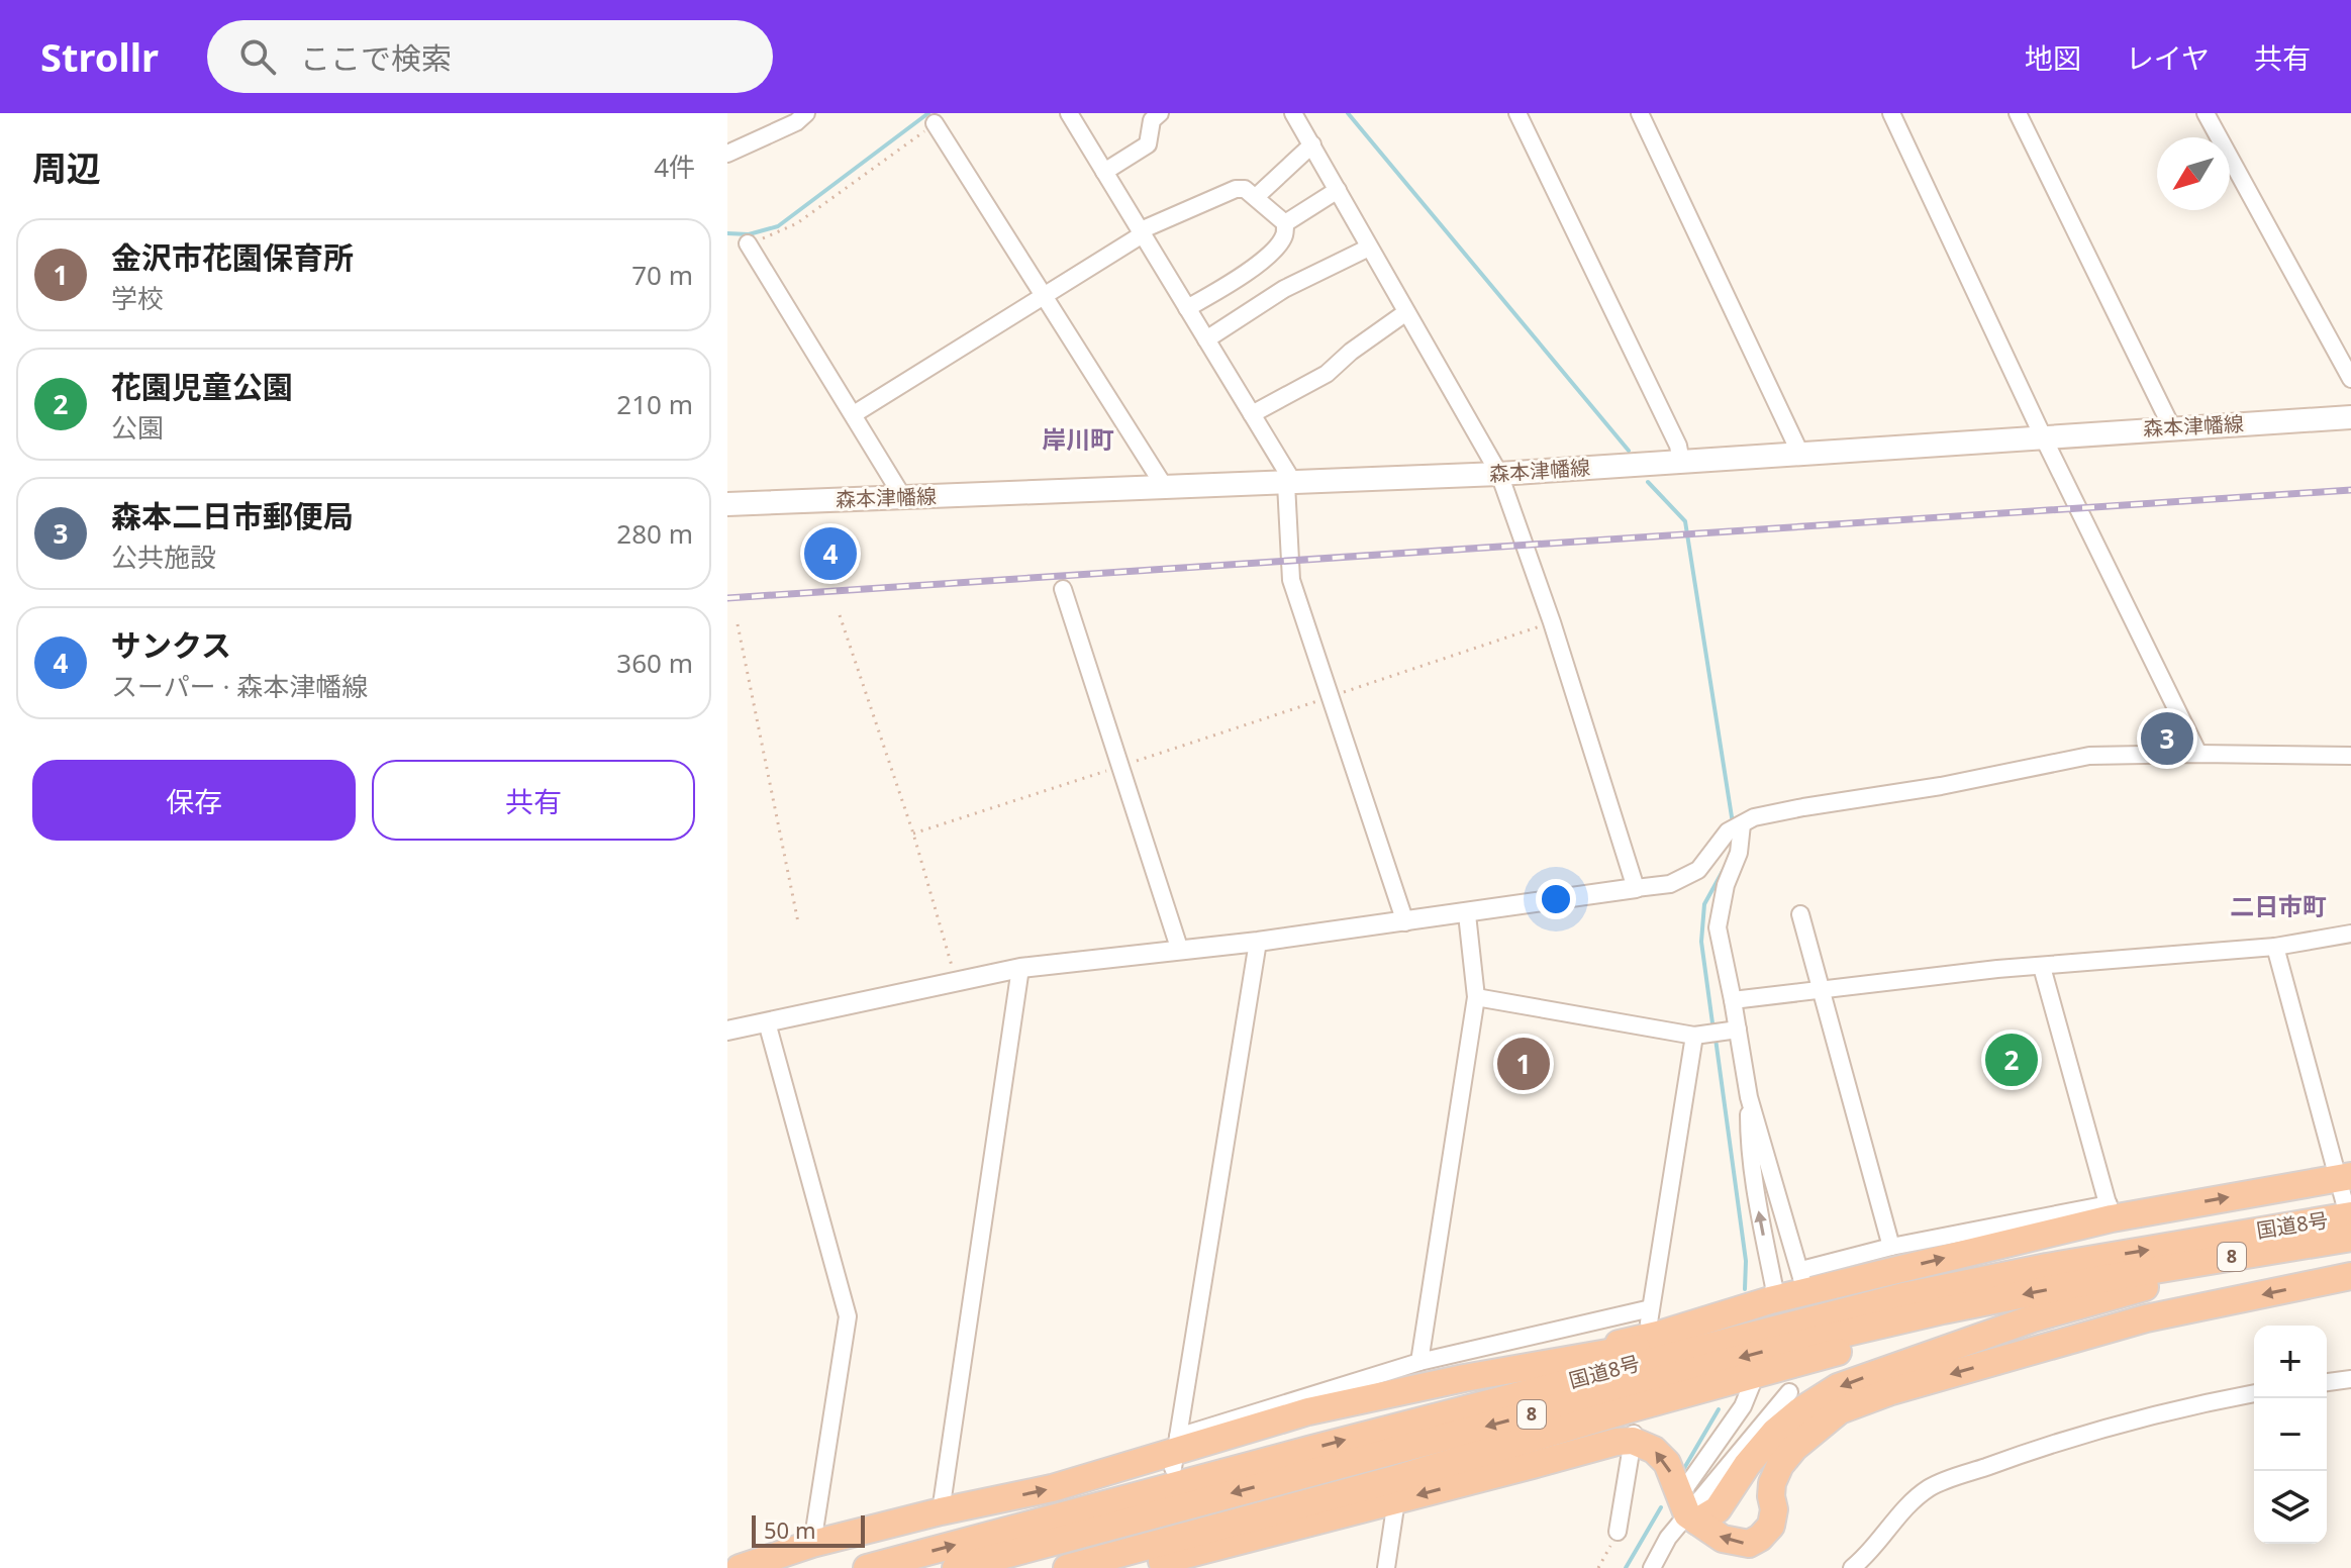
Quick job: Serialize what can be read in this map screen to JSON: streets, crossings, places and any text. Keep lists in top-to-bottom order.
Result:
{
  "streets": {
    "highway": ["国道8号", "8"],
    "main road": ["森本津幡線"]
  },
  "districts": ["岸川町", "二日市町"],
  "scale_bar": "50 m",
  "north": "bottom left",
  "page": {
    "header": "Strollr",
    "search": "ここで検索",
    "nav": ["地図", "レイヤ", "共有"],
    "heading": ["周辺", "4件"],
    "list": [
      {
        "mark": "1",
        "name": "金沢市花園保育所",
        "note": "学校",
        "value": "70 m"
      },
      {
        "mark": "2",
        "name": "花園児童公園",
        "note": "公園",
        "value": "210 m"
      },
      {
        "mark": "3",
        "name": "森本二日市郵便局",
        "note": "公共施設",
        "value": "280 m"
      },
      {
        "mark": "4",
        "name": "サンクス",
        "note": "スーパー · 森本津幡線",
        "value": "360 m"
      }
    ],
    "pins": [
      "4",
      "3",
      "2",
      "1"
    ],
    "buttons": ["保存", "共有"],
    "map_buttons": ["+", "−"],
    "scale": "50 m"
  }
}
